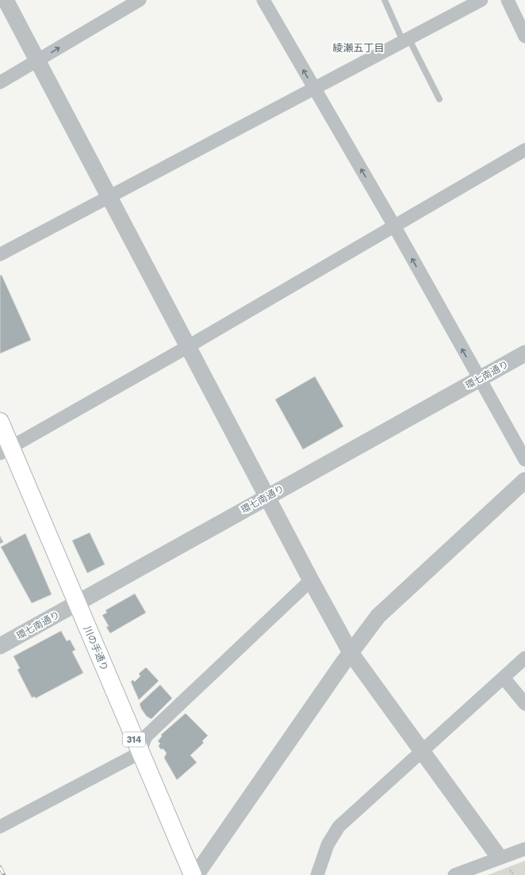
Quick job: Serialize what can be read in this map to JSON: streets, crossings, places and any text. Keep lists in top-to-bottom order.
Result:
{
  "streets": {
    "main road": ["川の手通り", "314"],
    "street": ["環七南通り"]
  },
  "crossings": [
    ["環七南通り", "川の手通り"]
  ],
  "districts": ["綾瀬五丁目"]
}
